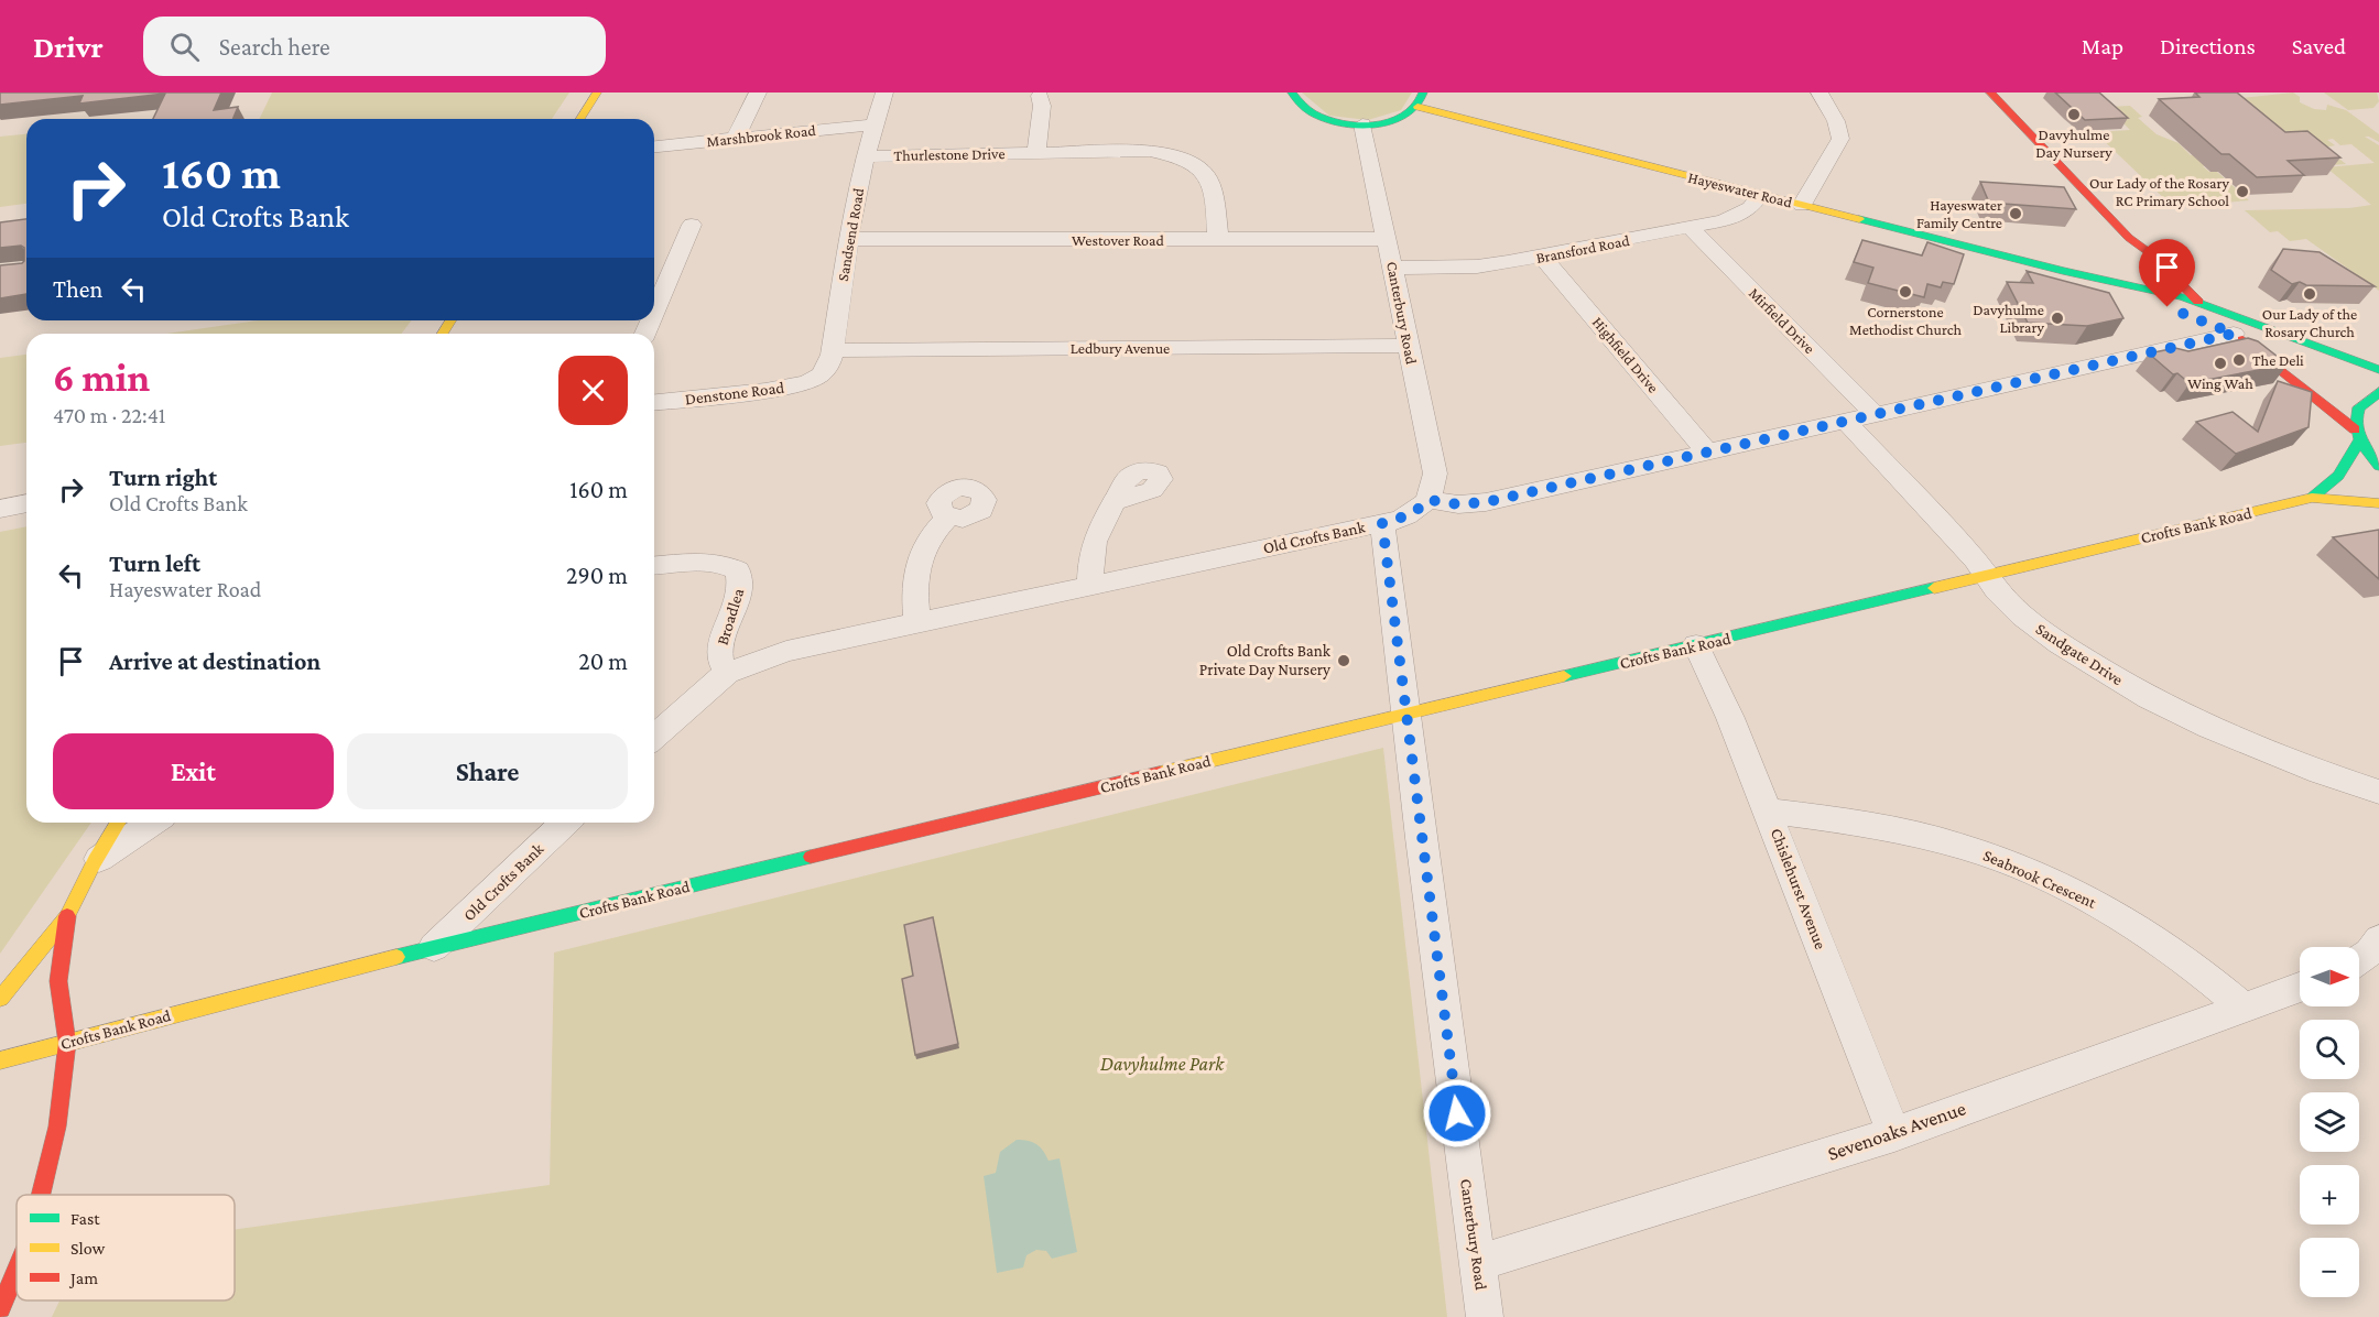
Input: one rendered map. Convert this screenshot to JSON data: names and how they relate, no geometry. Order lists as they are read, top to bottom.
{
  "streets": {
    "main road": ["Hayeswater Road", "Crofts Bank Road"],
    "street": [
      "Marshbrook Road",
      "Thurlestone Drive",
      "Sandsend Road",
      "Westover Road",
      "Bransford Road",
      "Canterbury Road",
      "Mirfield Drive",
      "Ledbury Avenue",
      "Highfield Drive",
      "Denstone Road",
      "Old Crofts Bank",
      "Broadlea",
      "Sandgate Drive",
      "Seabrook Crescent",
      "Chislehurst Avenue",
      "Sevenoaks Avenue"
    ]
  },
  "crossings": [
    ["Marshbrook Road", "Sandsend Road"],
    ["Thurlestone Drive", "Sandsend Road"],
    ["Thurlestone Drive", "Westover Road"],
    ["Hayeswater Road", "Bransford Road"],
    ["Hayeswater Road", "Crofts Bank Road"],
    ["Sandsend Road", "Westover Road"],
    ["Sandsend Road", "Ledbury Avenue"],
    ["Sandsend Road", "Denstone Road"],
    ["Westover Road", "Canterbury Road"],
    ["Bransford Road", "Canterbury Road"],
    ["Bransford Road", "Mirfield Drive"],
    ["Bransford Road", "Highfield Drive"],
    ["Canterbury Road", "Ledbury Avenue"],
    ["Canterbury Road", "Crofts Bank Road"],
    ["Canterbury Road", "Old Crofts Bank"],
    ["Canterbury Road", "Sevenoaks Avenue"],
    ["Crofts Bank Road", "Old Crofts Bank"],
    ["Crofts Bank Road", "Sandgate Drive"],
    ["Crofts Bank Road", "Chislehurst Avenue"],
    ["Old Crofts Bank", "Broadlea"],
    ["Seabrook Crescent", "Chislehurst Avenue"],
    ["Seabrook Crescent", "Sevenoaks Avenue"],
    ["Chislehurst Avenue", "Sevenoaks Avenue"]
  ],
  "parks": ["Davyhulme Park"],
  "places": [
    "Davyhulme Day Nursery",
    "Our Lady of the Rosary RC Primary School",
    "Hayeswater Family Centre",
    "Cornerstone Methodist Church",
    "Our Lady of the Rosary Church",
    "Davyhulme Library",
    "The Deli",
    "Wing Wah",
    "Old Crofts Bank Private Day Nursery"
  ],
  "legend": ["Fast", "Slow", "Jam"],
  "north": "right",
  "page": {
    "header": "Drivr",
    "search": "Search here",
    "nav": ["Map", "Directions", "Saved"],
    "turn": ["160 m", "Old Crofts Bank"],
    "then": "Then",
    "heading": ["6 min", "470 m · 22:41"],
    "list": [
      {
        "name": "Turn right",
        "note": "Old Crofts Bank",
        "value": "160 m"
      },
      {
        "name": "Turn left",
        "note": "Hayeswater Road",
        "value": "290 m"
      },
      {
        "name": "Arrive at destination",
        "value": "20 m"
      }
    ],
    "buttons": ["Exit", "Share"],
    "map_buttons": ["+", "−"]
  }
}
